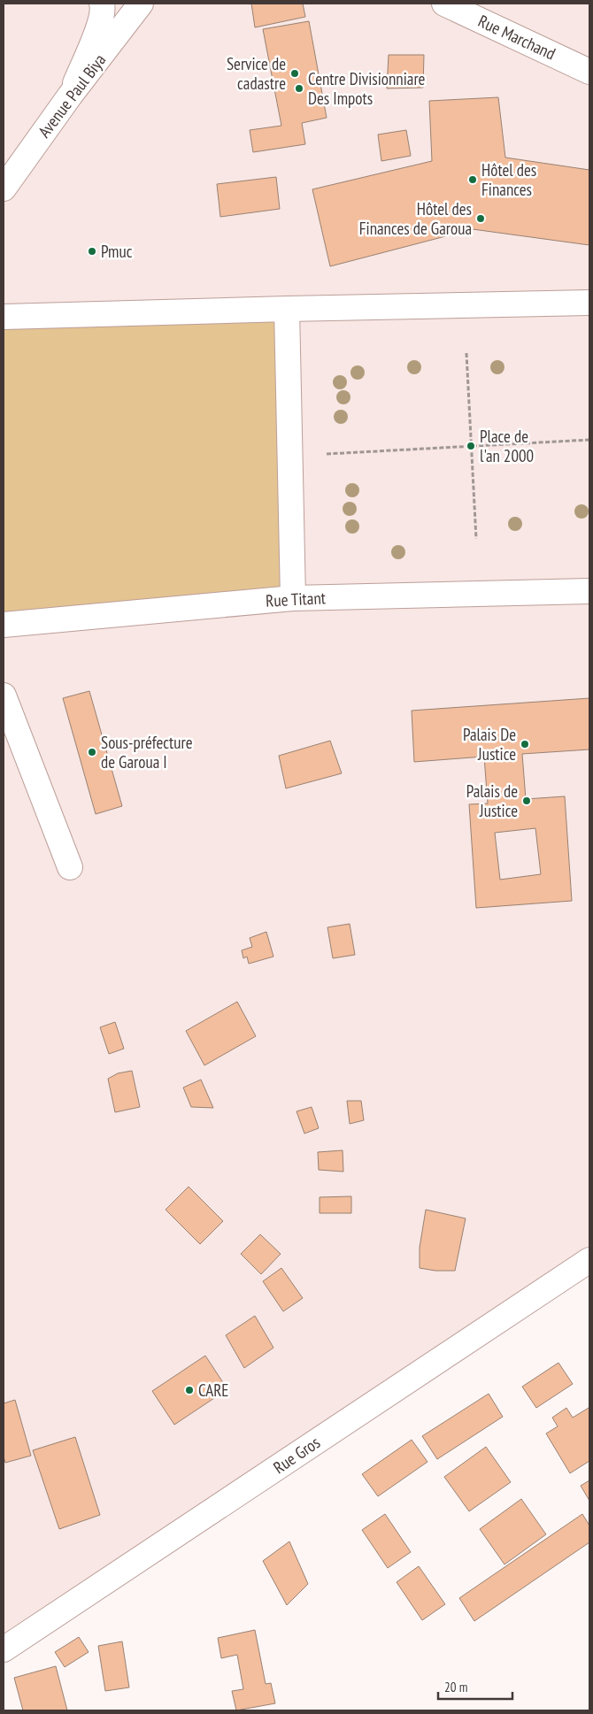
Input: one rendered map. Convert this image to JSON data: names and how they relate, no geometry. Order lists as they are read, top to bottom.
{
  "streets": {
    "street": [
      "Rue Marchand",
      "Avenue Paul Biya",
      "Rue Titant",
      "Rue Gros"
    ]
  },
  "places": [
    "Service de cadastre",
    "Centre Divisionniare Des Impots",
    "Hôtel des Finances",
    "Hôtel des Finances de Garoua",
    "Pmuc",
    "Place de l'an 2000",
    "Palais De Justice",
    "Sous-préfecture de Garoua I",
    "Palais de Justice",
    "CARE"
  ],
  "scale_bar": "20 m"
}
